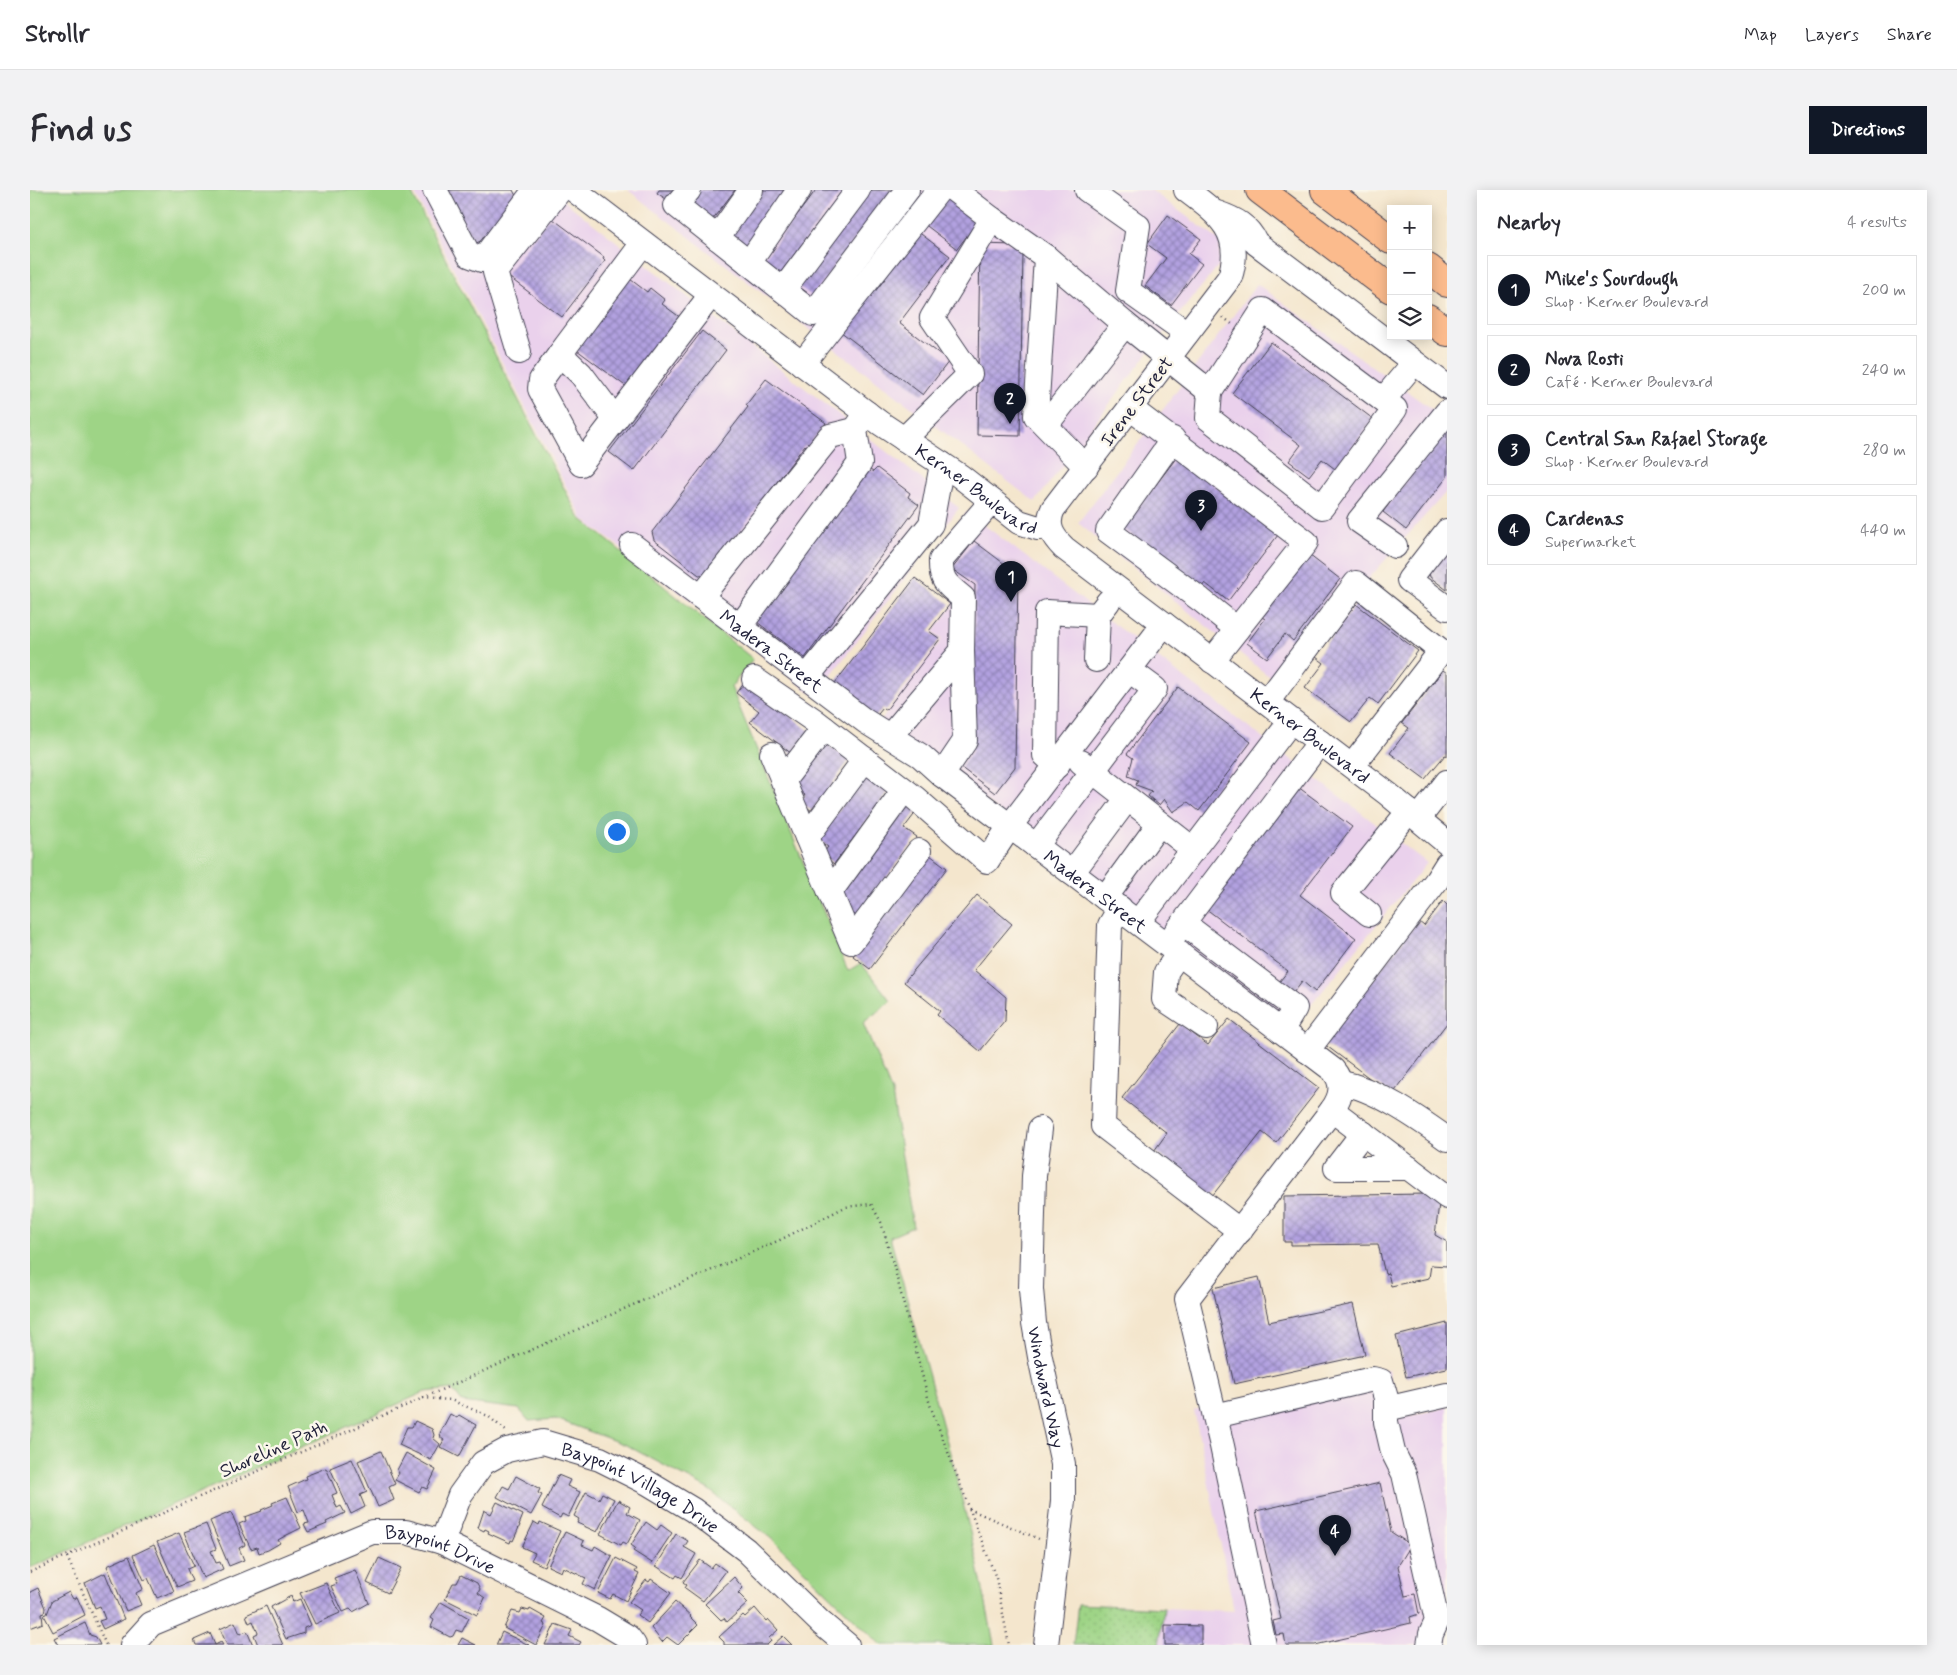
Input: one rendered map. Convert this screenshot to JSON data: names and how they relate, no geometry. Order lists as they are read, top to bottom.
{
  "streets": {
    "street": [
      "Irene Street",
      "Kerner Boulevard",
      "Madera Street",
      "Windward Way",
      "Baypoint Village Drive",
      "Baypoint Drive"
    ],
    "path": ["Shoreline Path"]
  },
  "crossings": [
    ["Irene Street", "Kerner Boulevard"],
    ["Shoreline Path", "Baypoint Village Drive"],
    ["Baypoint Village Drive", "Baypoint Drive"]
  ],
  "page": {
    "header": "Strollr",
    "nav": ["Map", "Layers", "Share"],
    "buttons": "Directions",
    "title": "Find us",
    "heading": ["Nearby", "4 results"],
    "map_buttons": ["+", "−"],
    "list": [
      {
        "mark": "1",
        "name": "Mike's Sourdough",
        "note": "Shop · Kerner Boulevard",
        "value": "200 m"
      },
      {
        "mark": "2",
        "name": "Nova Rosti",
        "note": "Café · Kerner Boulevard",
        "value": "240 m"
      },
      {
        "mark": "3",
        "name": "Central San Rafael Storage",
        "note": "Shop · Kerner Boulevard",
        "value": "280 m"
      },
      {
        "mark": "4",
        "name": "Cardenas",
        "note": "Supermarket",
        "value": "440 m"
      }
    ],
    "pins": [
      "2",
      "3",
      "1",
      "4"
    ]
  }
}
